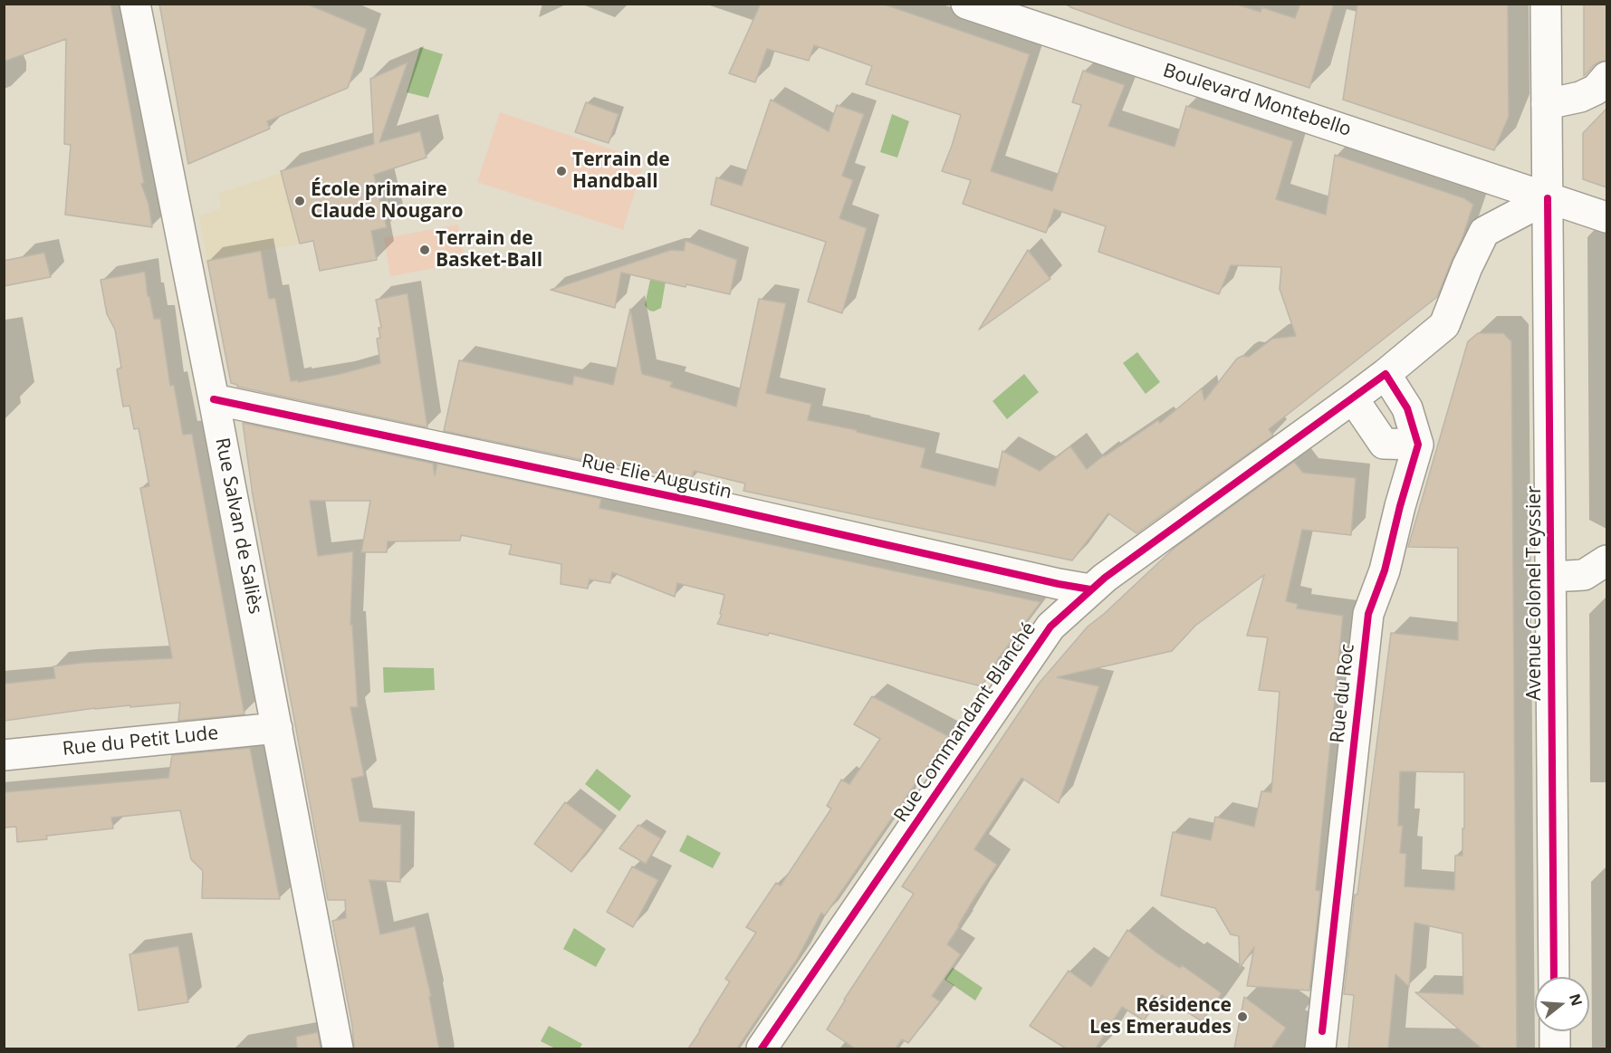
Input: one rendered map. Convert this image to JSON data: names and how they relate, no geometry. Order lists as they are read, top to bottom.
{
  "streets": {
    "street": [
      "Boulevard Montebello",
      "Rue Elie Augustin",
      "Rue Salvan de Saliès",
      "Avenue Colonel Teyssier",
      "Rue du Roc",
      "Rue Commandant Blanché",
      "Rue du Petit Lude"
    ]
  },
  "crossings": [
    ["Boulevard Montebello", "Avenue Colonel Teyssier"],
    ["Boulevard Montebello", "Rue Commandant Blanché"],
    ["Rue Elie Augustin", "Rue Salvan de Saliès"],
    ["Rue Elie Augustin", "Rue Commandant Blanché"],
    ["Rue Salvan de Saliès", "Rue du Petit Lude"],
    ["Avenue Colonel Teyssier", "Rue Commandant Blanché"]
  ],
  "places": [
    "Terrain de Handball",
    "École primaire Claude Nougaro",
    "Terrain de Basket-Ball",
    "Résidence Les Emeraudes"
  ],
  "north": "right"
}
